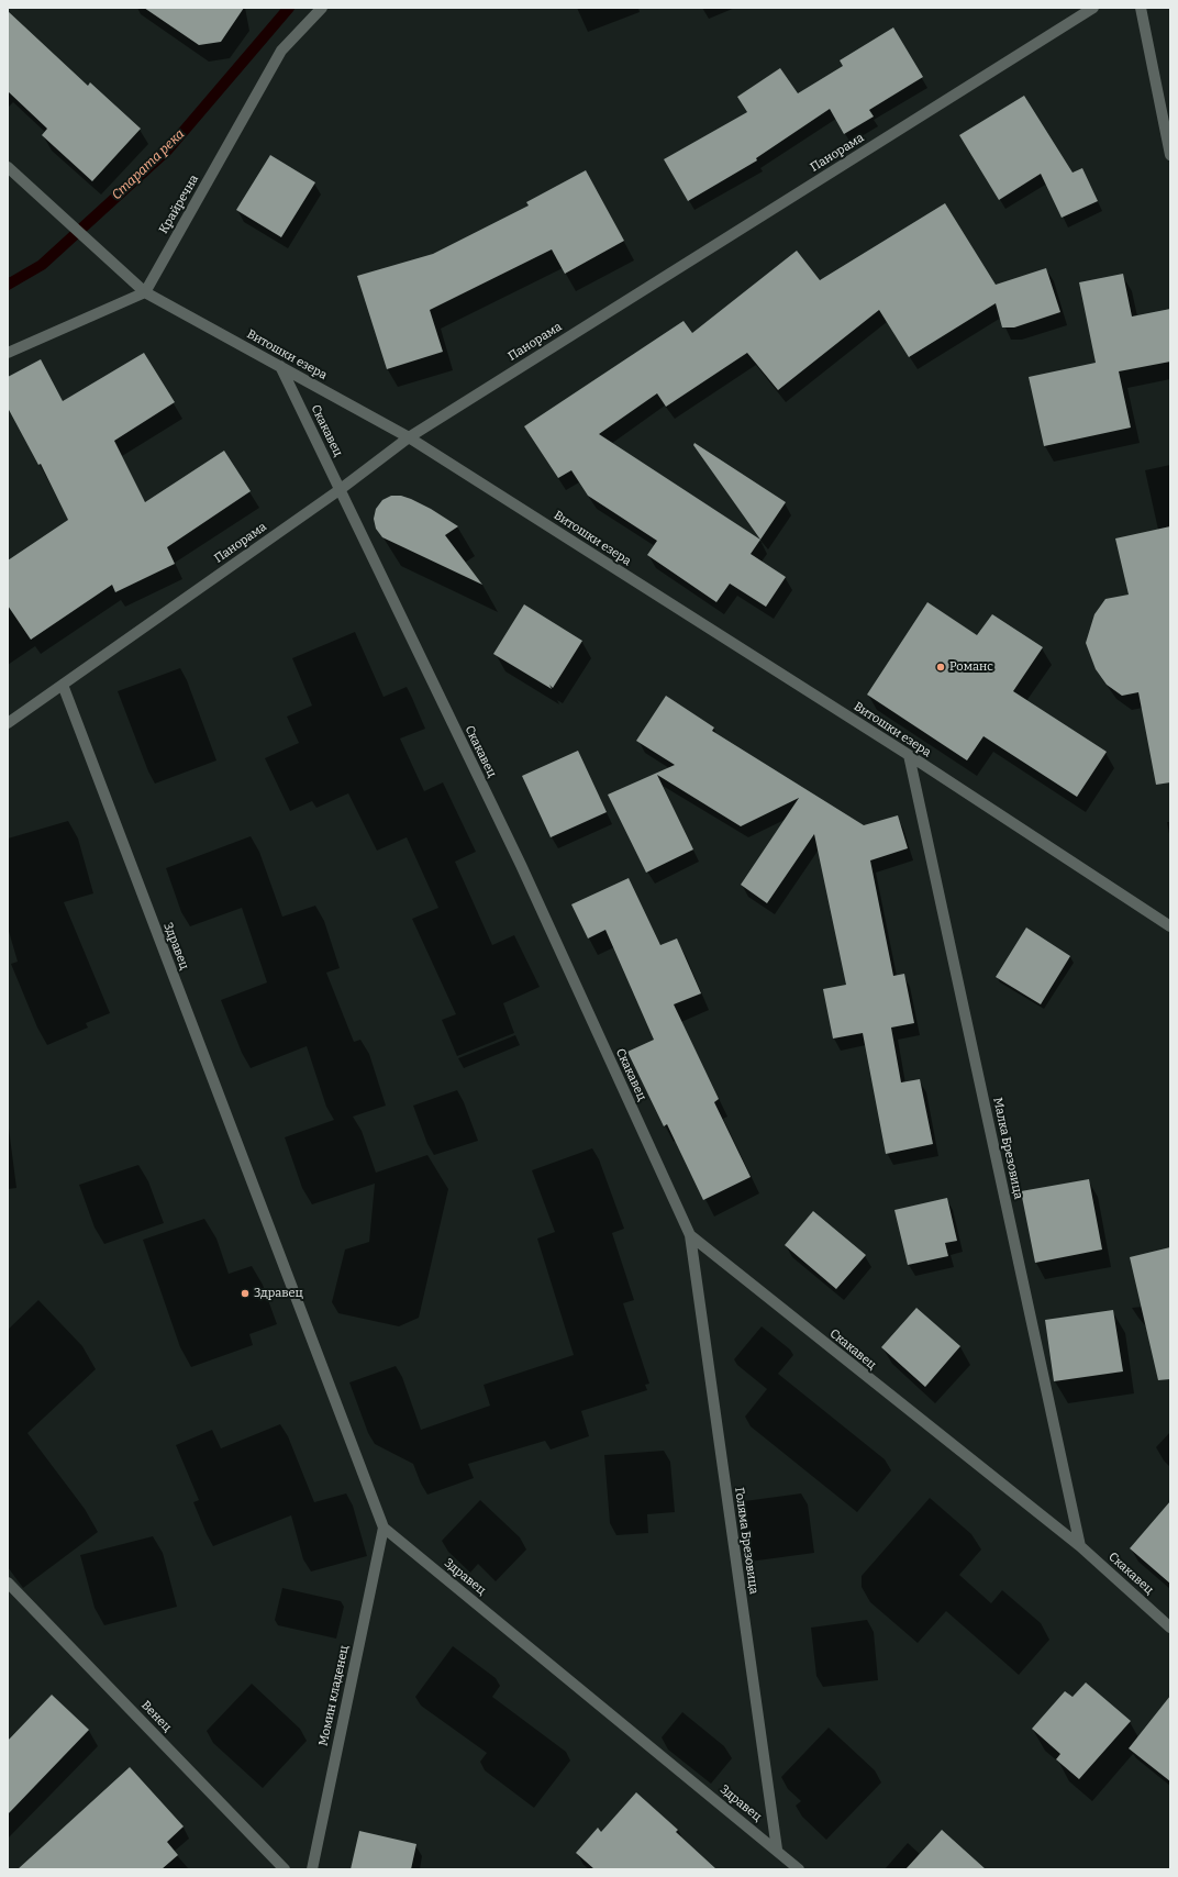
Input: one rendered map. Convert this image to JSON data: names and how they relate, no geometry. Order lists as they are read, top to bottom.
{
  "streets": {
    "street": [
      "Панорама",
      "Крайречна",
      "Витошки езера",
      "Скакавец",
      "Здравец",
      "Малка Брезовица",
      "Голяма Брезовица",
      "Момин кладенец",
      "Венец"
    ]
  },
  "crossings": [
    ["Панорама", "Витошки езера"],
    ["Панорама", "Скакавец"],
    ["Панорама", "Здравец"],
    ["Крайречна", "Витошки езера"],
    ["Витошки езера", "Скакавец"],
    ["Витошки езера", "Малка Брезовица"],
    ["Скакавец", "Малка Брезовица"],
    ["Скакавец", "Голяма Брезовица"],
    ["Здравец", "Голяма Брезовица"],
    ["Здравец", "Момин кладенец"]
  ],
  "water": ["Старата река"],
  "places": ["Романс", "Здравец"]
}
